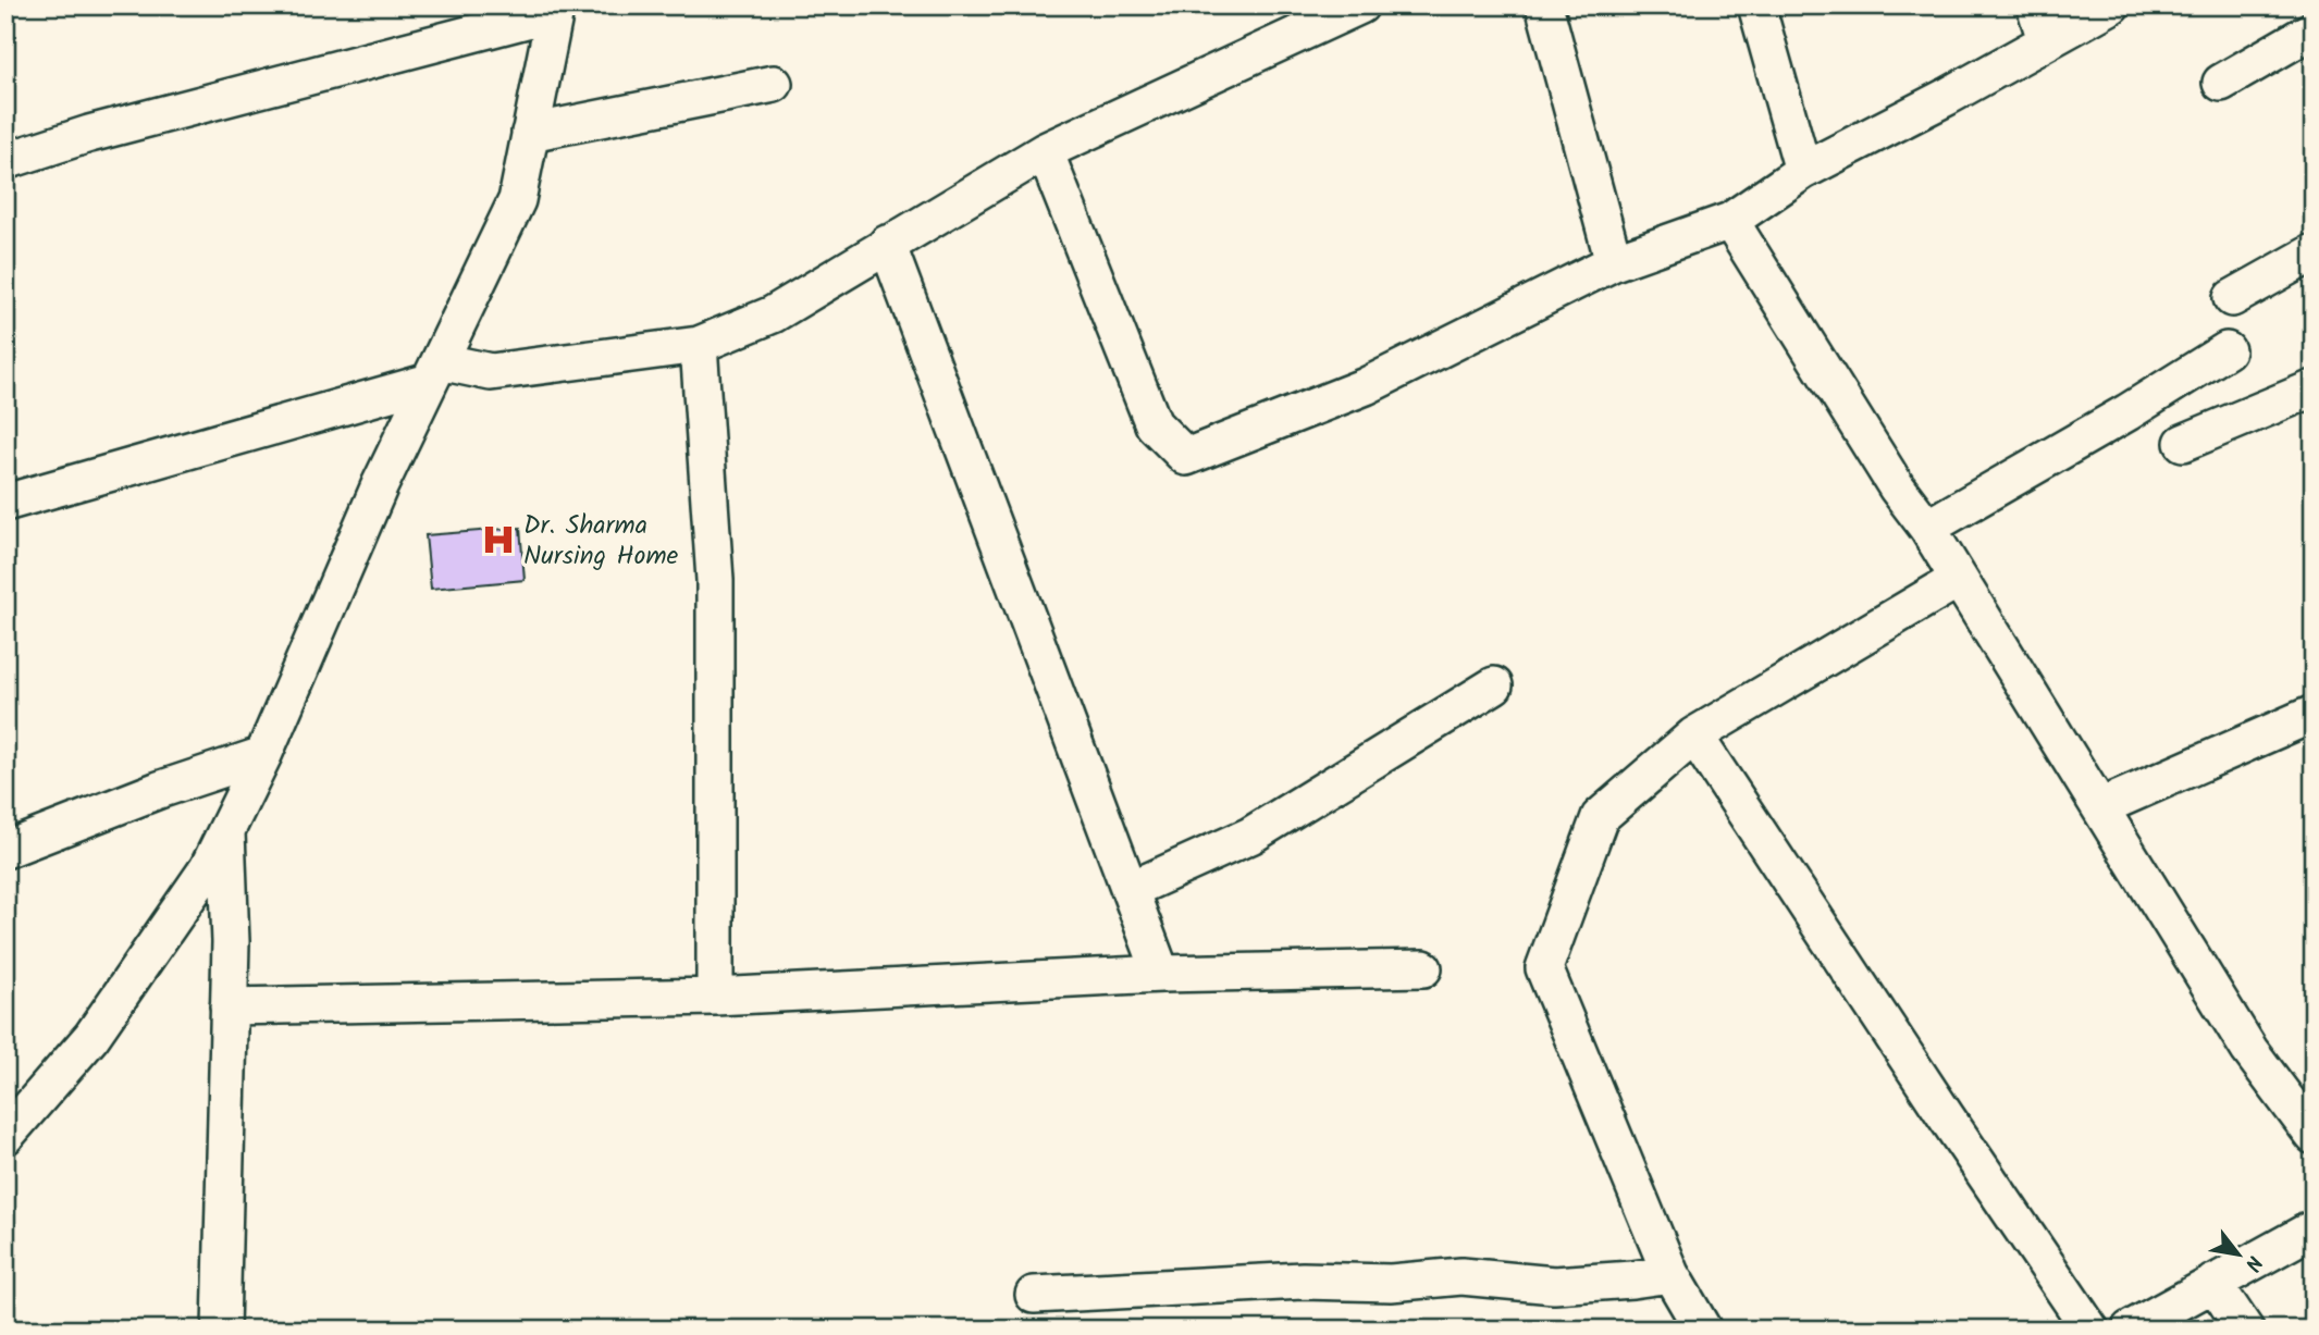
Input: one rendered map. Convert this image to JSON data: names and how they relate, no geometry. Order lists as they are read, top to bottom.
{
  "places": {
    "hospital": ["Dr. Sharma Nursing Home"]
  },
  "north": "bottom right"
}
